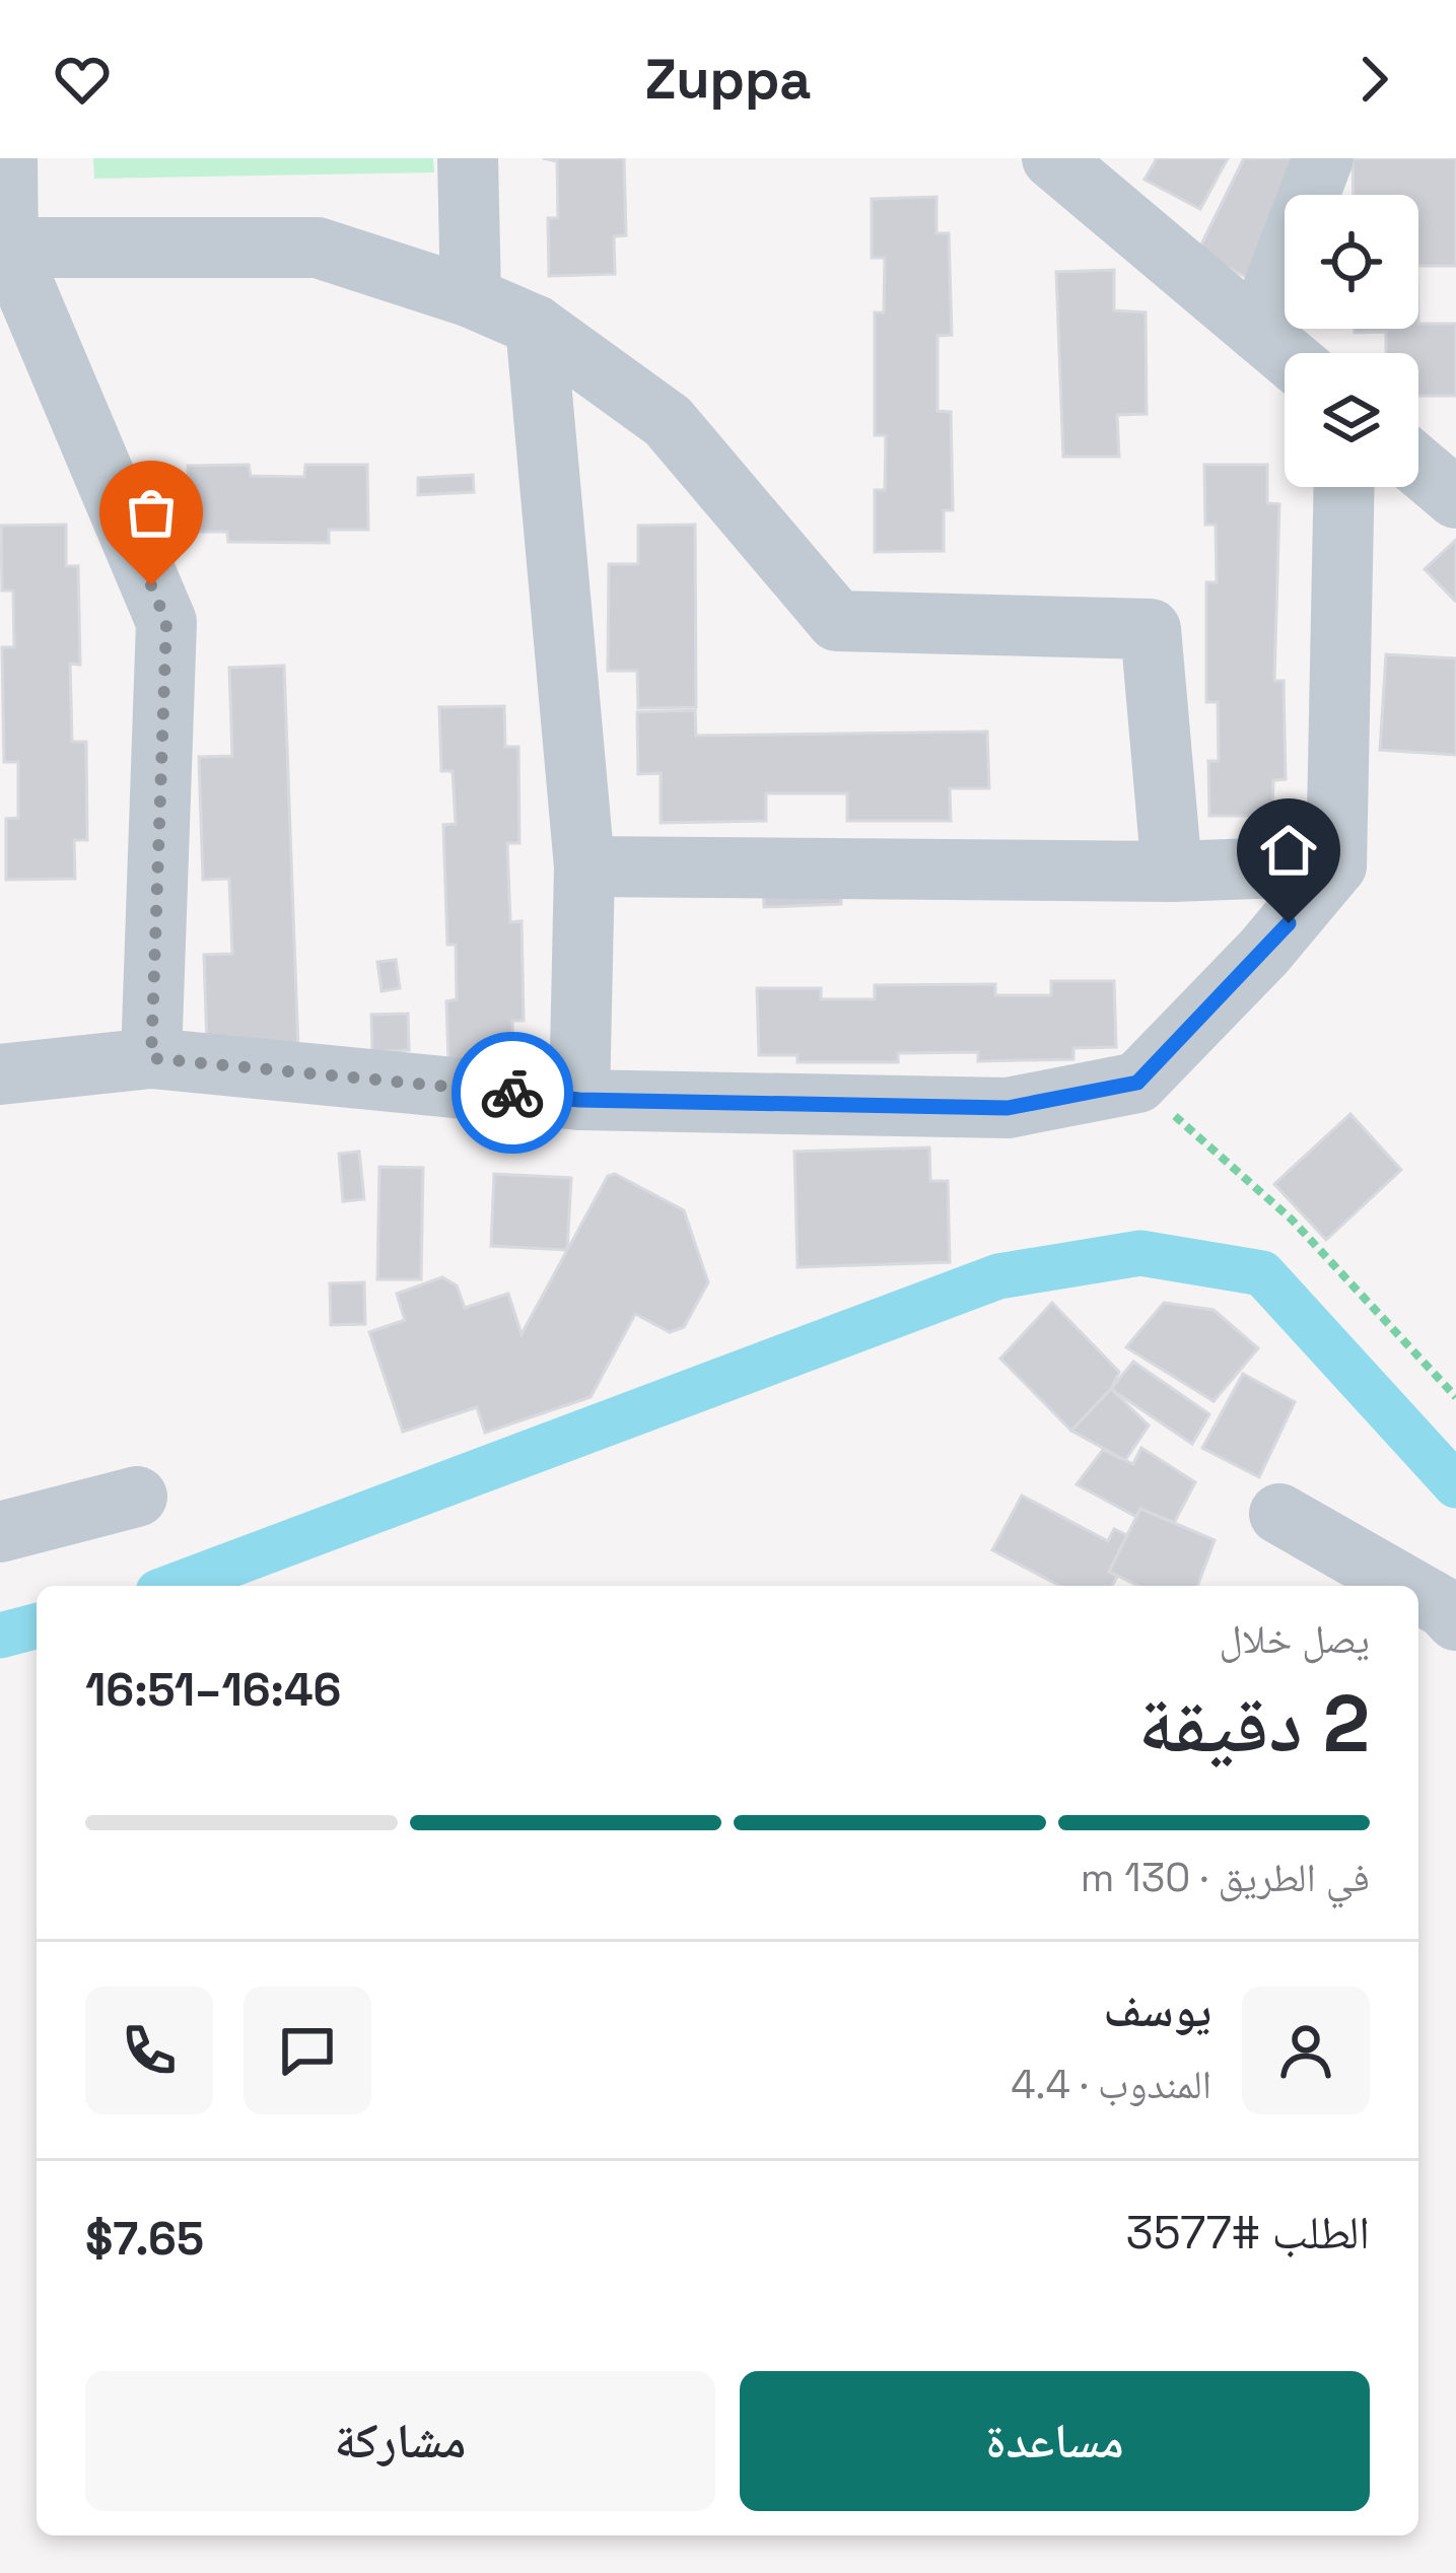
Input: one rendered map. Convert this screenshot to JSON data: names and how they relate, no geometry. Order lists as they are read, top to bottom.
{
  "page": {
    "header": "Zuppa",
    "heading": ["2 دقيقة", "يصل خلال", "16:46–16:51"],
    "panel": [
      "يوسف",
      "المندوب · 4.4",
      "الطلب #3577",
      "$7.65"
    ],
    "bar": "في الطريق · 130 m",
    "buttons": ["مساعدة", "مشاركة"]
  }
}
